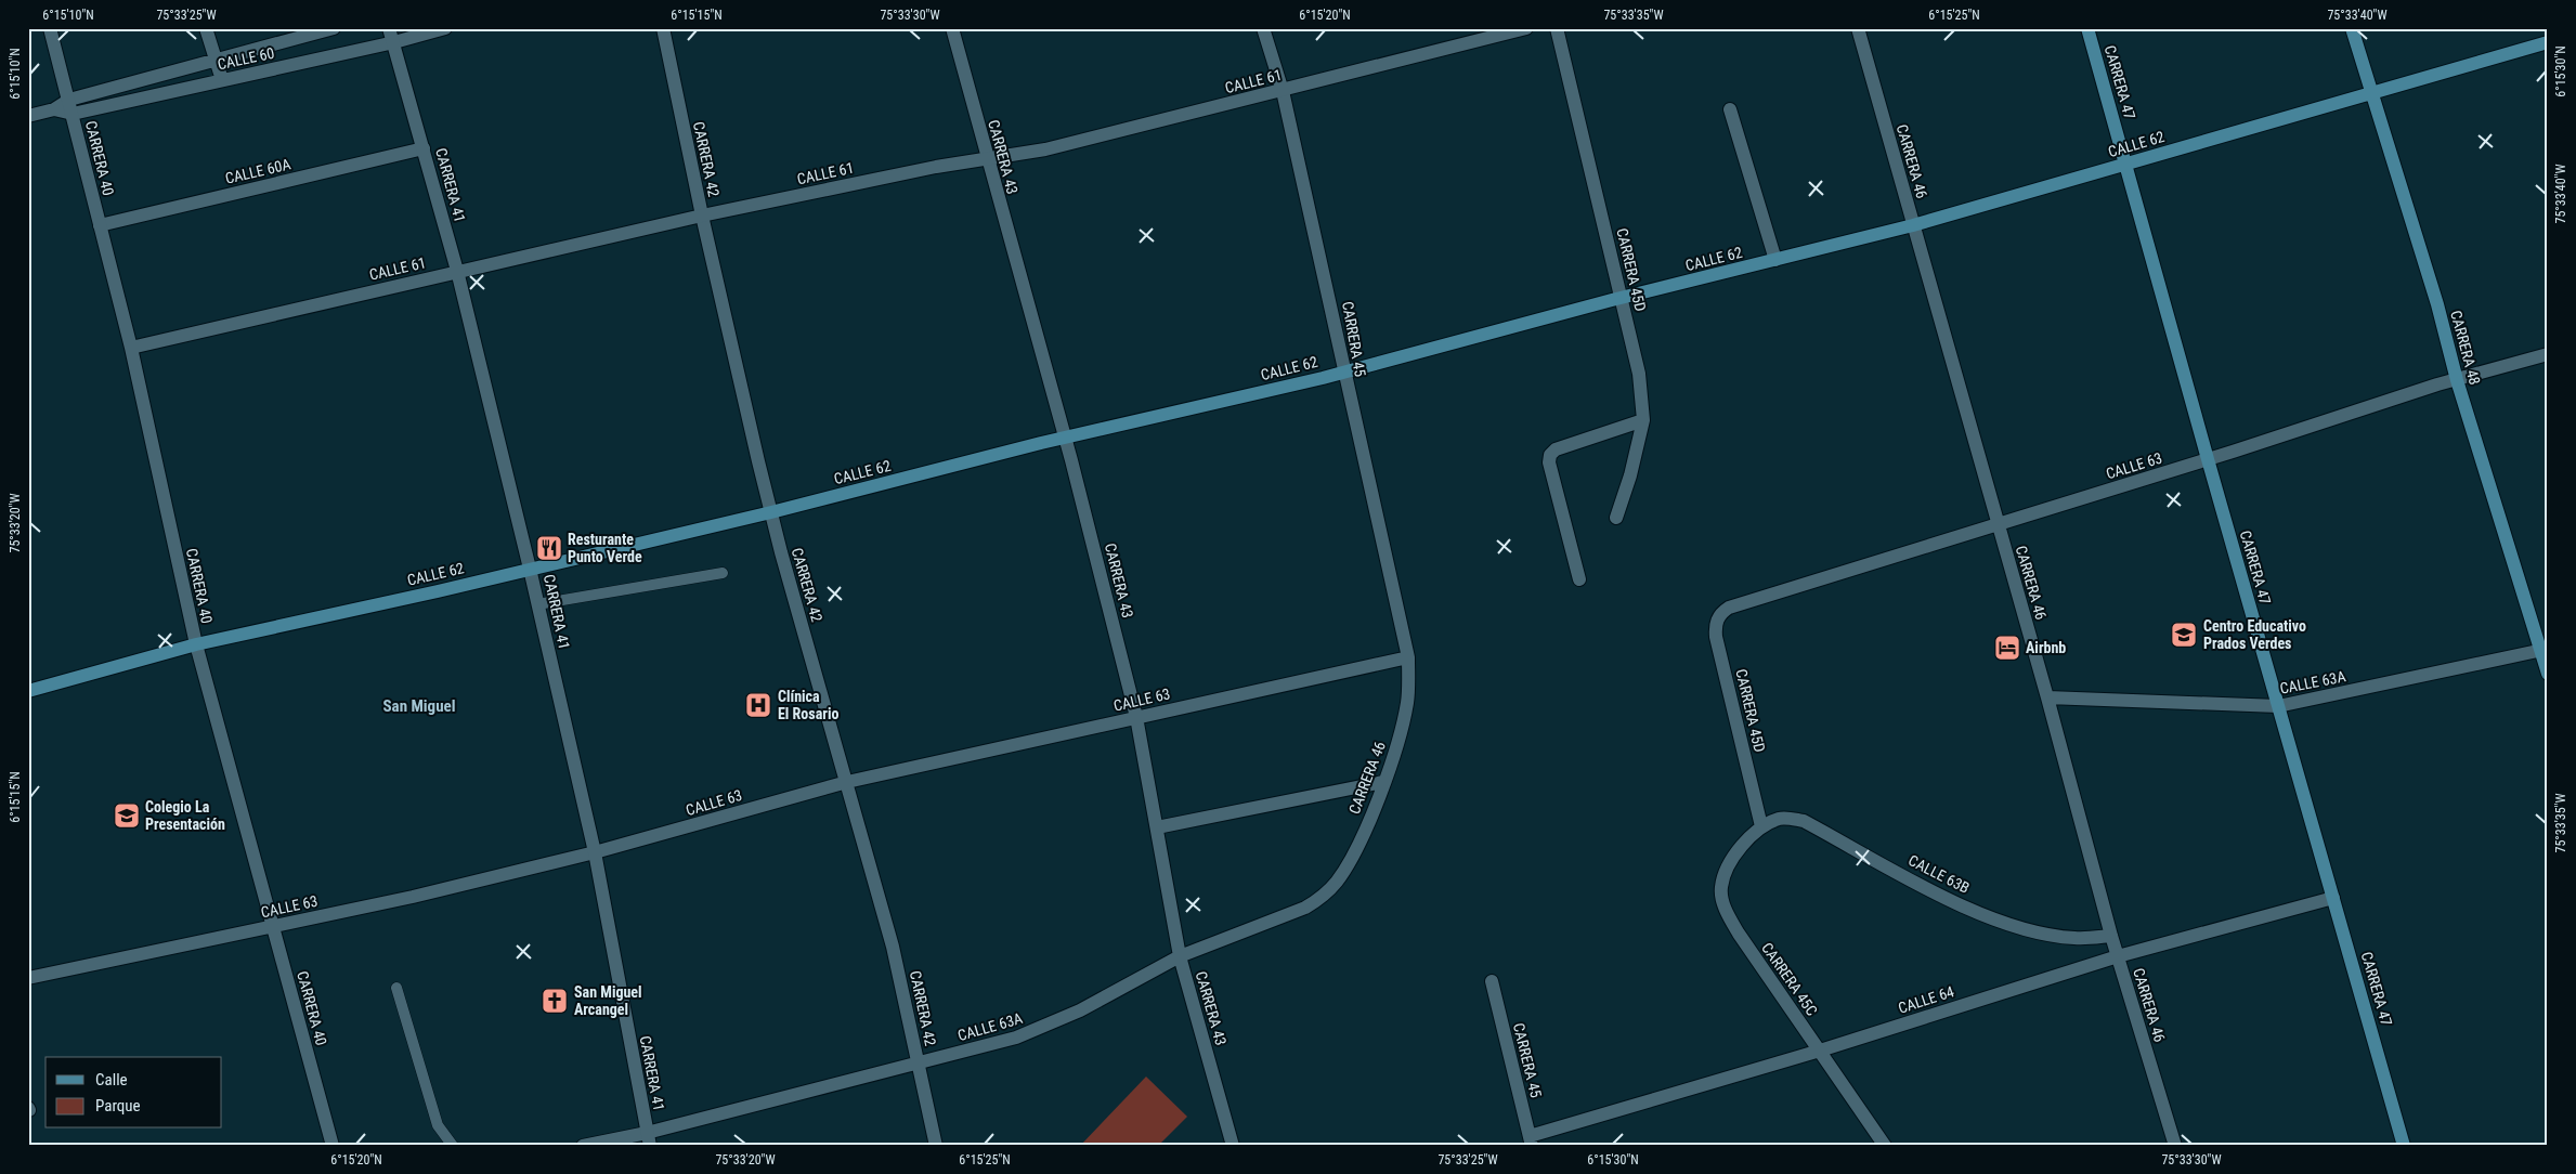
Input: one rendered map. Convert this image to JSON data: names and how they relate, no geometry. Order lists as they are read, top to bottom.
{
  "streets": {
    "main road": ["CARRERA 47", "CALLE 62", "CARRERA 48"],
    "street": [
      "CALLE 60",
      "CALLE 61",
      "CARRERA 43",
      "CARRERA 40",
      "CARRERA 42",
      "CARRERA 46",
      "CALLE 60A",
      "CARRERA 41",
      "CARRERA 45D",
      "CARRERA 45",
      "CALLE 63",
      "CALLE 63A",
      "CALLE 63B",
      "CARRERA 45C",
      "CALLE 64"
    ]
  },
  "crossings": [
    ["CALLE 60", "CARRERA 40"],
    ["CALLE 60", "CARRERA 41"],
    ["CALLE 61", "CARRERA 43"],
    ["CALLE 61", "CARRERA 40"],
    ["CALLE 61", "CARRERA 42"],
    ["CALLE 61", "CARRERA 41"],
    ["CALLE 61", "CARRERA 45"],
    ["CARRERA 47", "CALLE 62"],
    ["CARRERA 47", "CALLE 63"],
    ["CARRERA 47", "CALLE 63A"],
    ["CARRERA 47", "CALLE 64"],
    ["CALLE 62", "CARRERA 43"],
    ["CALLE 62", "CARRERA 40"],
    ["CALLE 62", "CARRERA 42"],
    ["CALLE 62", "CARRERA 46"],
    ["CALLE 62", "CARRERA 41"],
    ["CALLE 62", "CARRERA 45D"],
    ["CALLE 62", "CARRERA 45"],
    ["CALLE 62", "CARRERA 48"],
    ["CARRERA 43", "CALLE 63"],
    ["CARRERA 43", "CALLE 63A"],
    ["CARRERA 40", "CALLE 60A"],
    ["CARRERA 40", "CALLE 63"],
    ["CARRERA 42", "CALLE 63"],
    ["CARRERA 42", "CALLE 63A"],
    ["CARRERA 46", "CARRERA 45"],
    ["CARRERA 46", "CALLE 63"],
    ["CARRERA 46", "CALLE 63A"],
    ["CARRERA 46", "CALLE 63B"],
    ["CARRERA 46", "CALLE 64"],
    ["CALLE 60A", "CARRERA 41"],
    ["CARRERA 41", "CALLE 63"],
    ["CARRERA 41", "CALLE 63A"],
    ["CARRERA 45D", "CALLE 63"],
    ["CARRERA 45D", "CALLE 63B"],
    ["CARRERA 45D", "CARRERA 45C"],
    ["CARRERA 45", "CALLE 63"],
    ["CARRERA 45", "CALLE 64"],
    ["CARRERA 48", "CALLE 63"],
    ["CARRERA 48", "CALLE 63A"],
    ["CALLE 63B", "CARRERA 45C"],
    ["CARRERA 45C", "CALLE 64"]
  ],
  "districts": ["San Miguel"],
  "places": {
    "restaurant": ["Resturante Punto Verde"],
    "school or university": ["Centro Educativo Prados Verdes", "Colegio La Presentación"],
    "hotel": ["Airbnb"],
    "hospital": ["Clínica El Rosario"],
    "church": ["San Miguel Arcangel"]
  },
  "legend": ["Calle", "Parque"],
  "coordinates": [
    "6°15'10\"N",
    "75°33'25\"W",
    "6°15'15\"N",
    "75°33'30\"W",
    "6°15'20\"N",
    "75°33'35\"W",
    "6°15'25\"N",
    "75°33'40\"W",
    "6°15'30\"N",
    "75°33'20\"W"
  ]
}
